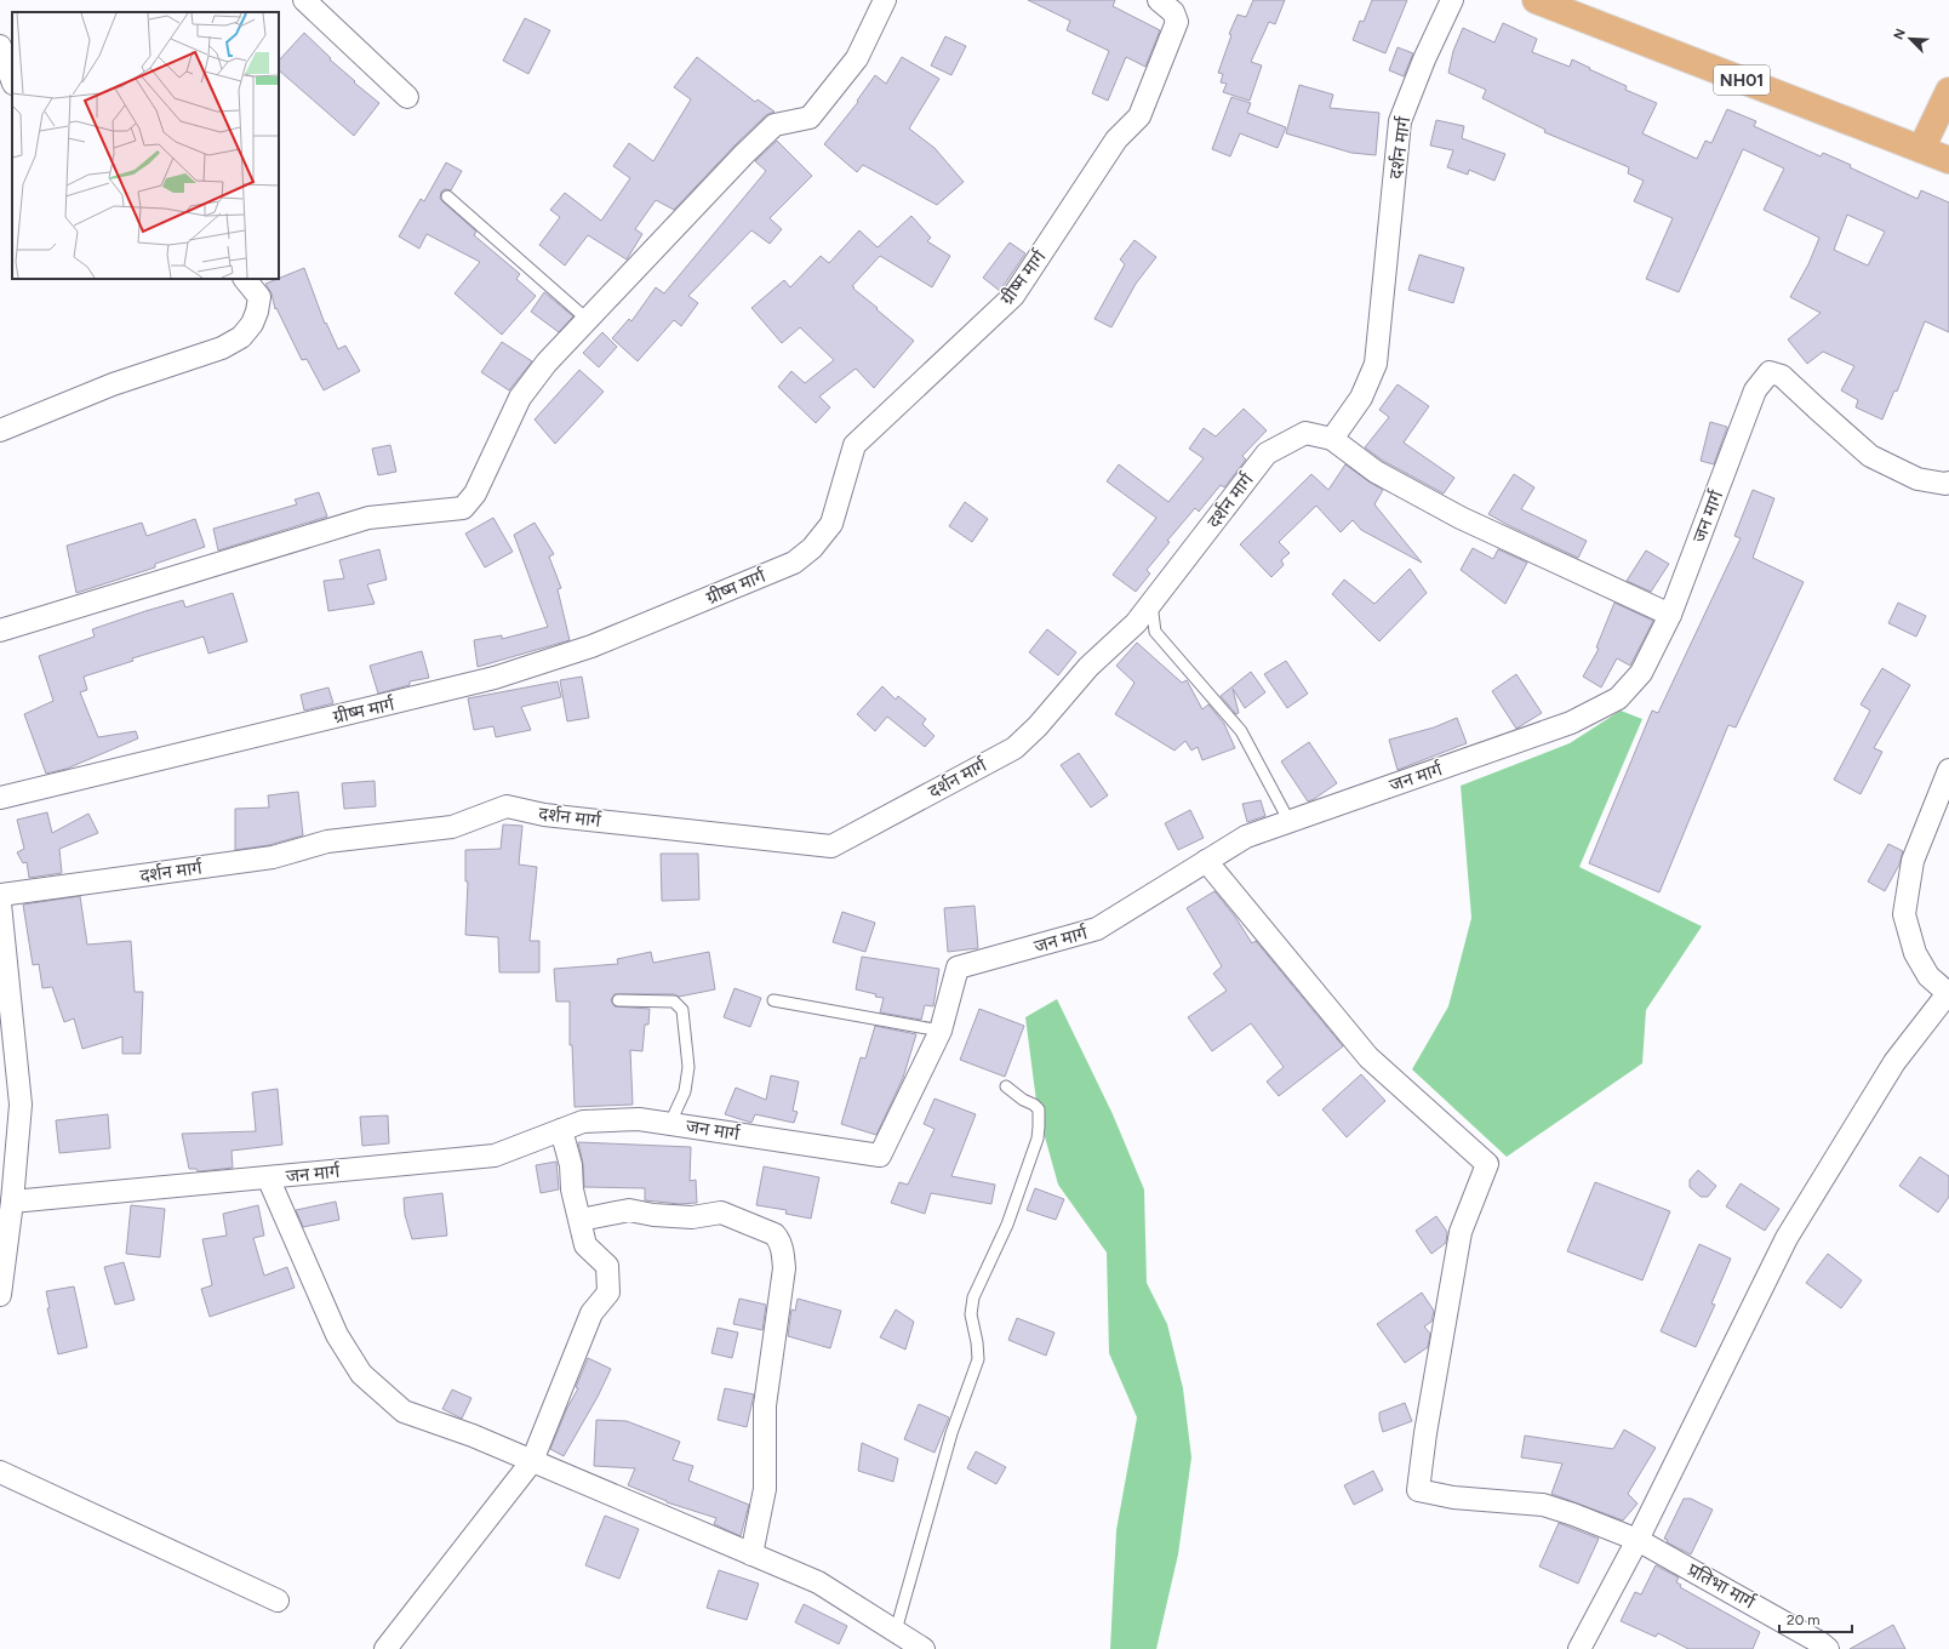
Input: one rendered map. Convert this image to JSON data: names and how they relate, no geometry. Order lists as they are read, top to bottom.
{
  "streets": {
    "highway": ["NH01"],
    "street": [
      "दर्शन मार्ग",
      "ग्रीष्म मार्ग",
      "जन मार्ग",
      "प्रतिभा मार्ग"
    ]
  },
  "crossings": [
    ["जन मार्ग", "प्रतिभा मार्ग"]
  ],
  "scale_bar": "20 m",
  "north": "top left"
}
